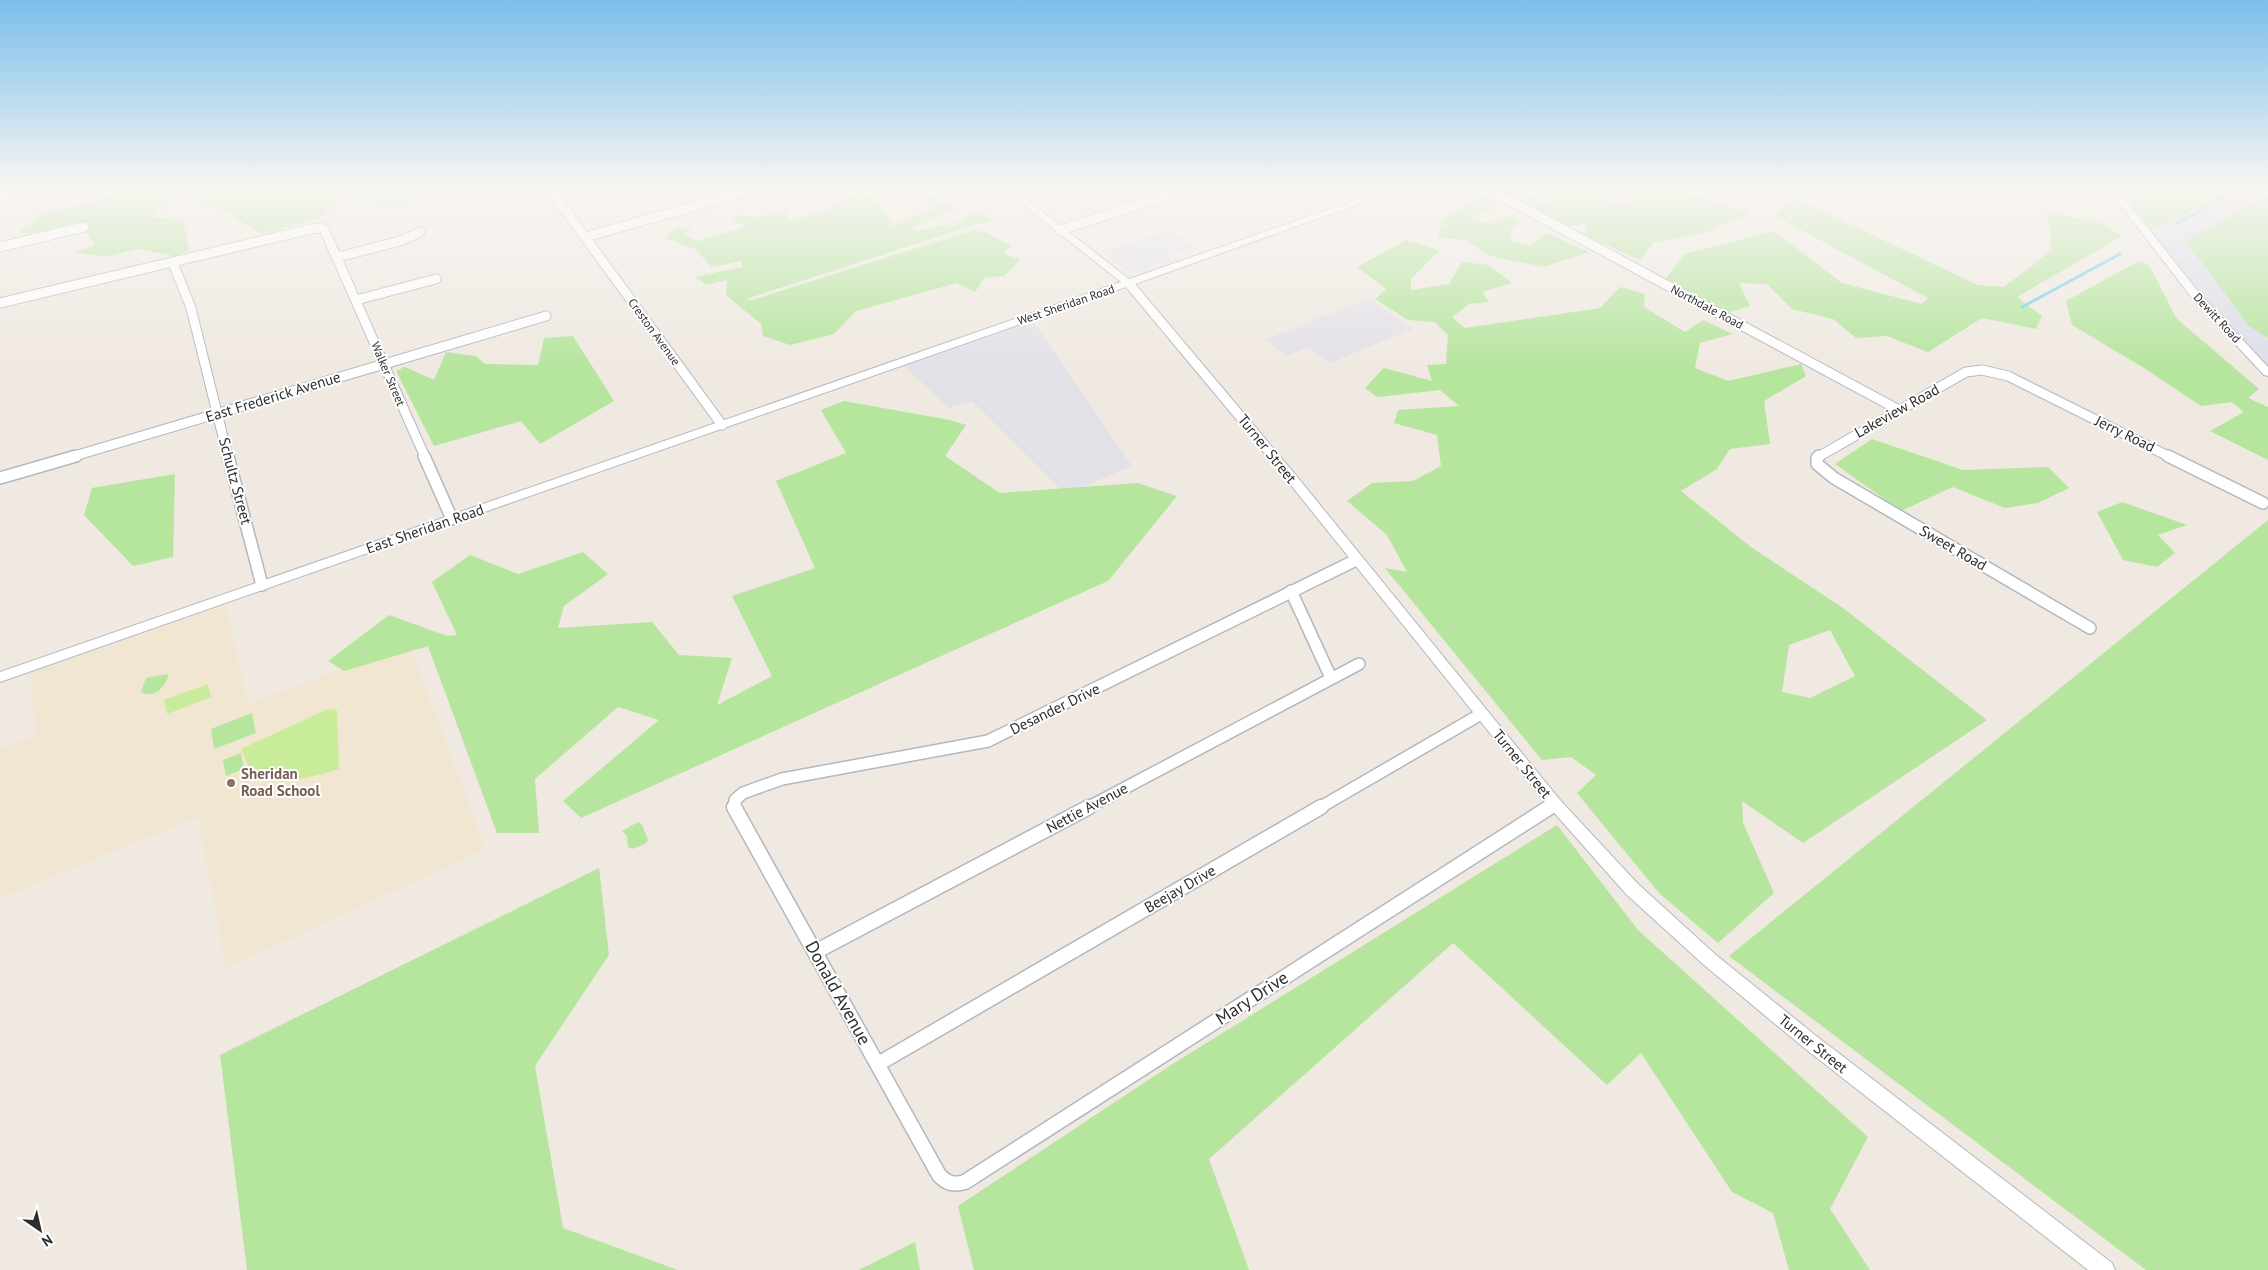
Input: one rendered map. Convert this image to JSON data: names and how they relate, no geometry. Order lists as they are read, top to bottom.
{
  "streets": {
    "street": [
      "West Sheridan Road",
      "Northdale Road",
      "Dewitt Road",
      "Creston Avenue",
      "Walker Street",
      "East Frederick Avenue",
      "Lakeview Road",
      "Jerry Road",
      "Turner Street",
      "Schultz Street",
      "East Sheridan Road",
      "Sweet Road",
      "Desander Drive",
      "Nettie Avenue",
      "Beejay Drive",
      "Donald Avenue",
      "Mary Drive"
    ]
  },
  "crossings": [
    ["West Sheridan Road", "Turner Street"],
    ["West Sheridan Road", "East Sheridan Road"],
    ["Northdale Road", "Lakeview Road"],
    ["Creston Avenue", "East Sheridan Road"],
    ["Walker Street", "East Frederick Avenue"],
    ["Walker Street", "Schultz Street"],
    ["Walker Street", "East Sheridan Road"],
    ["East Frederick Avenue", "Schultz Street"],
    ["Lakeview Road", "Jerry Road"],
    ["Lakeview Road", "Sweet Road"],
    ["Turner Street", "Desander Drive"],
    ["Turner Street", "Beejay Drive"],
    ["Turner Street", "Mary Drive"],
    ["Schultz Street", "East Sheridan Road"],
    ["Desander Drive", "Donald Avenue"],
    ["Nettie Avenue", "Donald Avenue"],
    ["Beejay Drive", "Donald Avenue"],
    ["Donald Avenue", "Mary Drive"]
  ],
  "places": ["Sheridan Road School"],
  "north": "bottom right"
}
